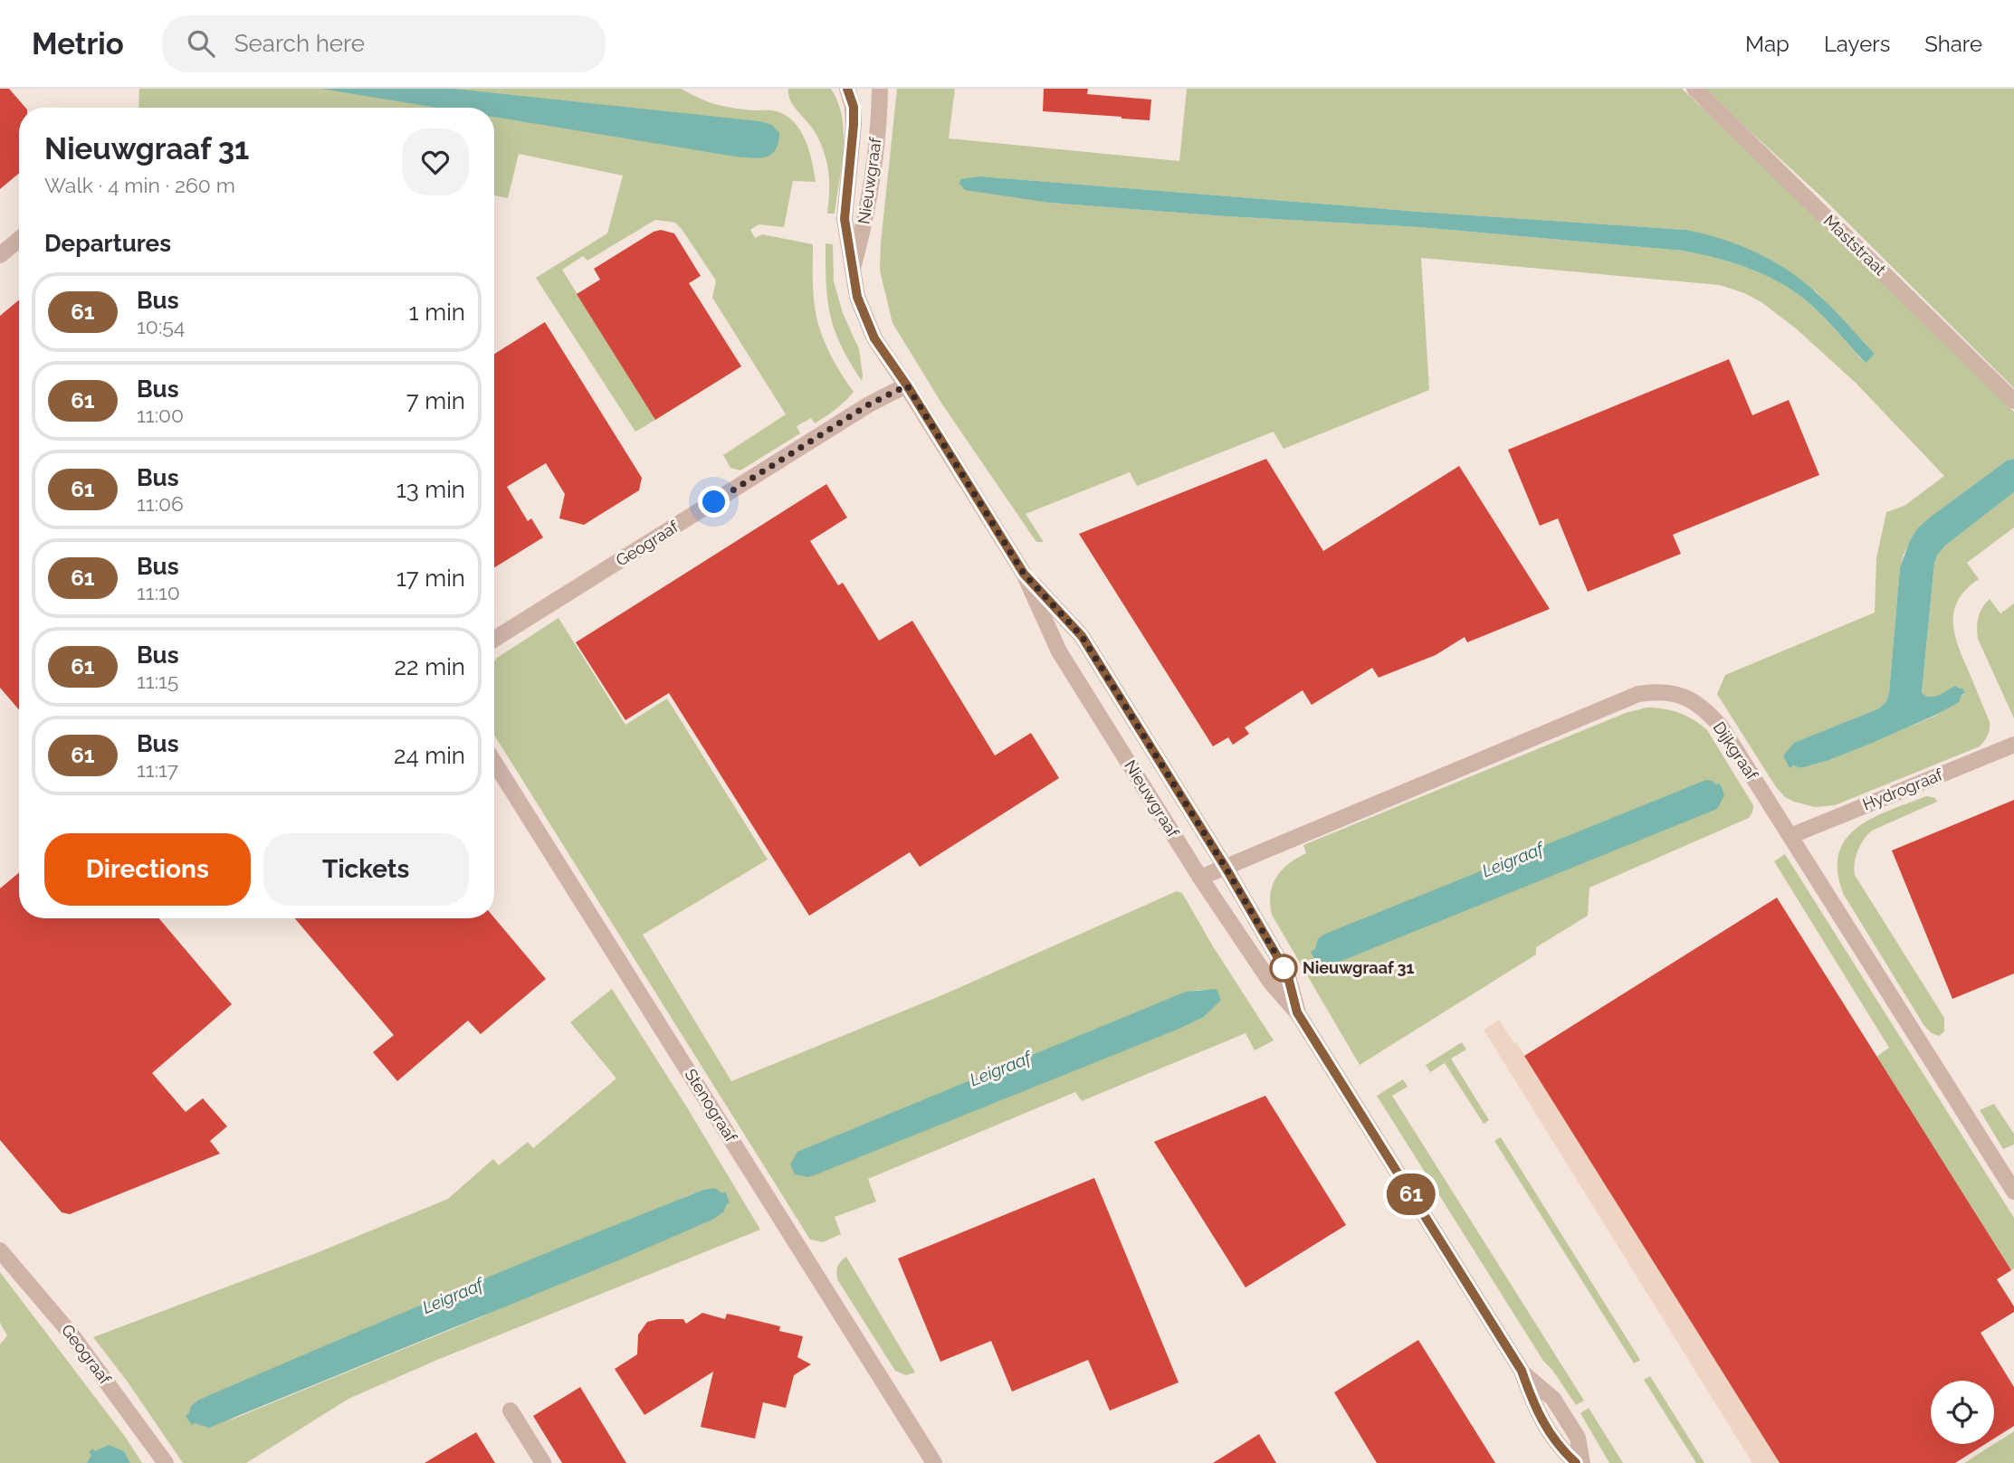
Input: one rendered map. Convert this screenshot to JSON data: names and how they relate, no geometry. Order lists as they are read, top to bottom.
{
  "streets": {
    "street": [
      "Nieuwgraaf",
      "Maststraat",
      "Geograaf",
      "Dijkgraaf",
      "Hydrograaf",
      "Stenograaf"
    ]
  },
  "crossings": [
    ["Nieuwgraaf", "Geograaf"],
    ["Nieuwgraaf", "Dijkgraaf"],
    ["Dijkgraaf", "Hydrograaf"]
  ],
  "water": ["Leigraaf"],
  "places": ["Nieuwgraaf 31"],
  "lines": ["bus line 61"],
  "page": {
    "header": "Metrio",
    "search": "Search here",
    "nav": ["Map", "Layers", "Share"],
    "on_map": "61",
    "heading": [
      ["Nieuwgraaf 31", "Walk · 4 min · 260 m"],
      "Departures"
    ],
    "list": [
      {
        "mark": "61",
        "name": "Bus",
        "note": "10:54",
        "value": "1 min"
      },
      {
        "mark": "61",
        "name": "Bus",
        "note": "11:00",
        "value": "7 min"
      },
      {
        "mark": "61",
        "name": "Bus",
        "note": "11:06",
        "value": "13 min"
      },
      {
        "mark": "61",
        "name": "Bus",
        "note": "11:10",
        "value": "17 min"
      },
      {
        "mark": "61",
        "name": "Bus",
        "note": "11:15",
        "value": "22 min"
      },
      {
        "mark": "61",
        "name": "Bus",
        "note": "11:17",
        "value": "24 min"
      }
    ],
    "buttons": ["Directions", "Tickets"]
  }
}
